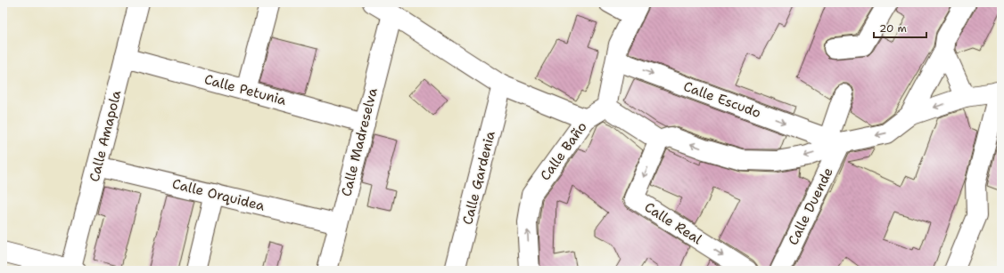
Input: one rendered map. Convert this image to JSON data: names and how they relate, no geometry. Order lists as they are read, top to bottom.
{
  "streets": {
    "street": [
      "Calle Petunia",
      "Calle Escudo",
      "Calle Amapola",
      "Calle Madreselva",
      "Calle Baño",
      "Calle Gardenia",
      "Calle Orquidea",
      "Calle Duende",
      "Calle Real"
    ]
  },
  "crossings": [
    ["Calle Petunia", "Calle Amapola"],
    ["Calle Petunia", "Calle Madreselva"],
    ["Calle Escudo", "Calle Duende"],
    ["Calle Amapola", "Calle Orquidea"],
    ["Calle Madreselva", "Calle Orquidea"]
  ],
  "one_way": ["Calle Escudo", "Calle Baño"],
  "scale_bar": "20 m"
}
